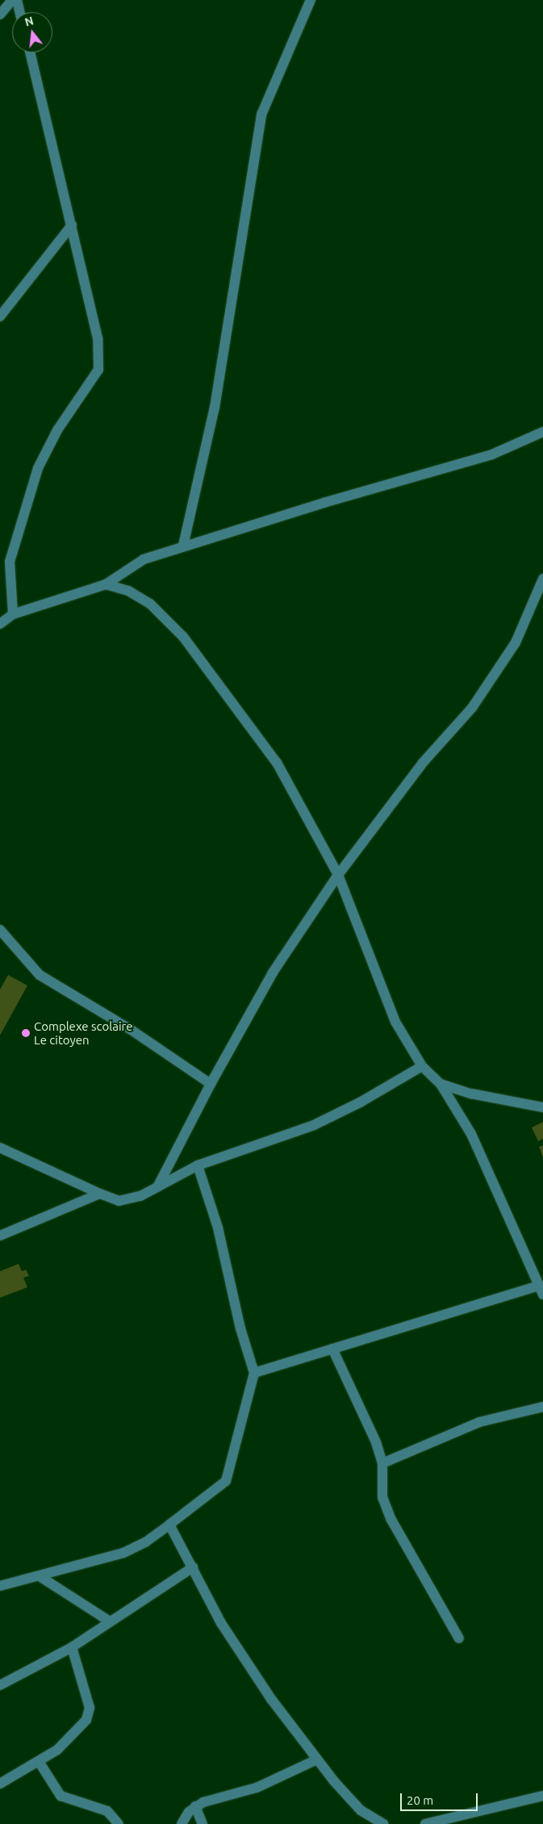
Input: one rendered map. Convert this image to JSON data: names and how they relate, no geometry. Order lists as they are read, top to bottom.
{
  "places": ["Complexe scolaire Le citoyen"],
  "scale_bar": "20 m",
  "north": "top"
}
